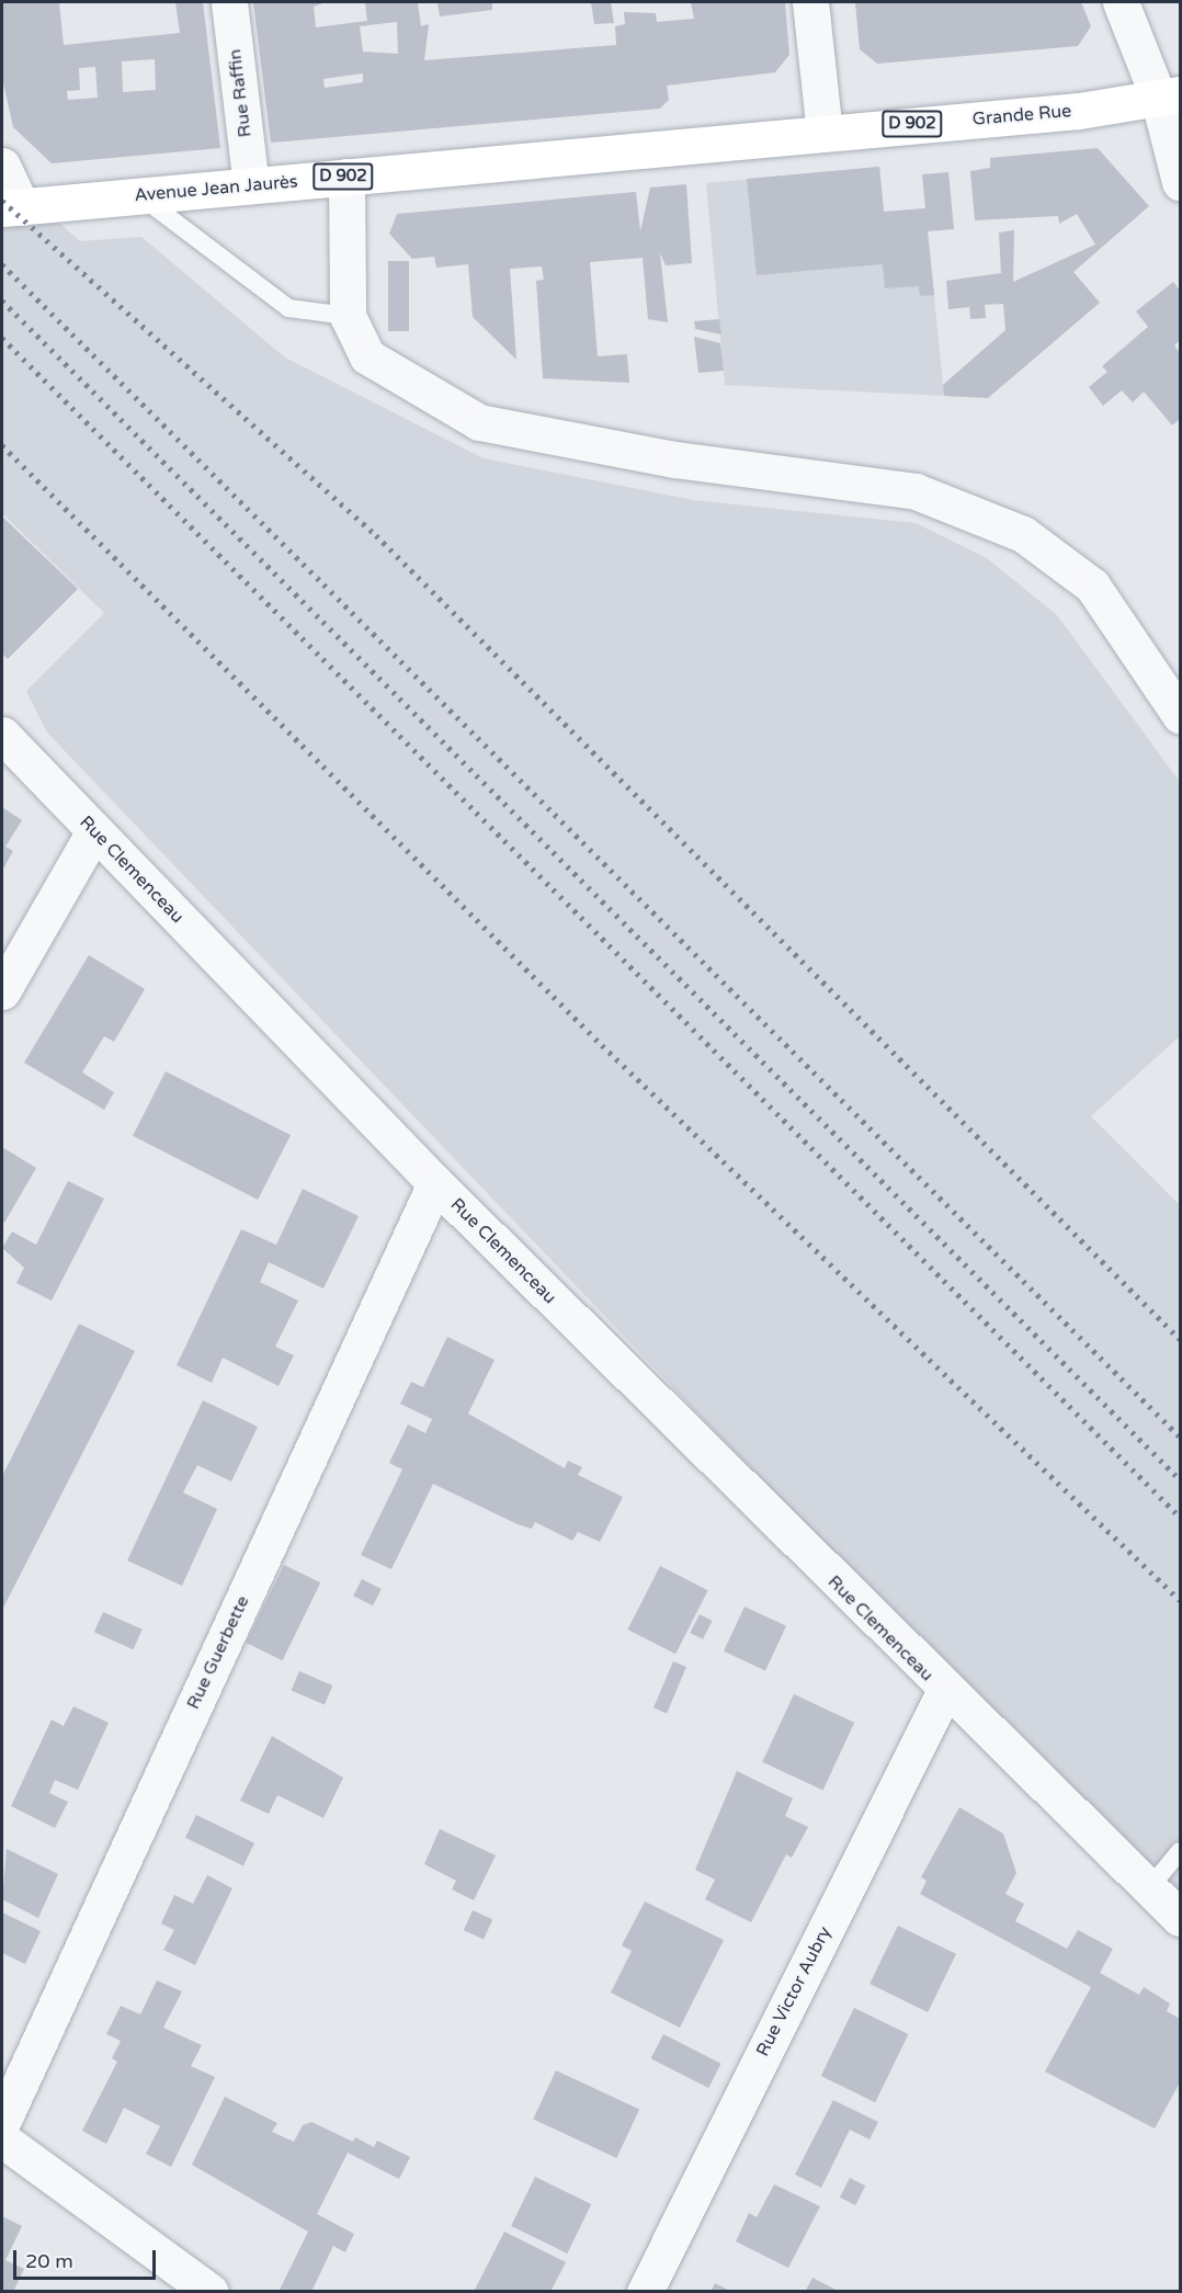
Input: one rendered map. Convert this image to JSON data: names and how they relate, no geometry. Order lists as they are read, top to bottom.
{
  "streets": {
    "main road": ["Grande Rue", "D 902", "Avenue Jean Jaurès"],
    "street": [
      "Rue Raffin",
      "Rue Clemenceau",
      "Rue Guerbette",
      "Rue Victor Aubry"
    ]
  },
  "crossings": [
    ["Rue Raffin", "Avenue Jean Jaurès"],
    ["Grande Rue", "Avenue Jean Jaurès"],
    ["Rue Clemenceau", "Rue Guerbette"],
    ["Rue Clemenceau", "Rue Victor Aubry"]
  ],
  "scale_bar": "20 m"
}
